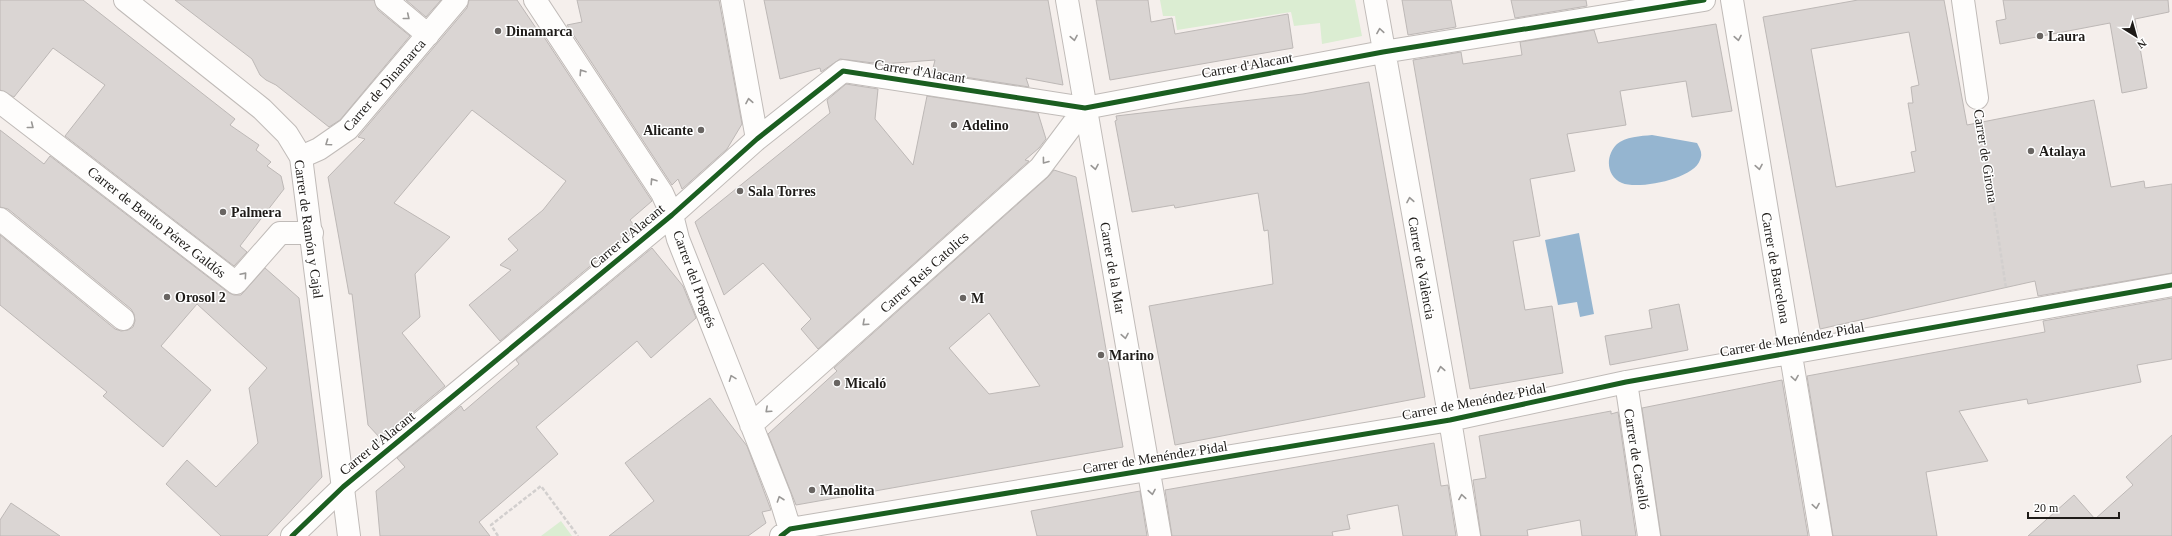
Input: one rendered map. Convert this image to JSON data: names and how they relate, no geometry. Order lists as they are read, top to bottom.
{
  "streets": {
    "street": [
      "Carrer d'Alacant",
      "Carrer de Dinamarca",
      "Carrer de Girona",
      "Carrer de Benito Pérez Galdós",
      "Carrer de Ramón y Cajal",
      "Carrer de la Mar",
      "Carrer de València",
      "Carrer de Barcelona",
      "Carrer Reis Catolics",
      "Carrer del Progrés",
      "Carrer de Menéndez Pidal",
      "Carrer de Castelló"
    ]
  },
  "crossings": [
    ["Carrer d'Alacant", "Carrer de Ramón y Cajal"],
    ["Carrer d'Alacant", "Carrer de la Mar"],
    ["Carrer d'Alacant", "Carrer de València"],
    ["Carrer d'Alacant", "Carrer Reis Catolics"],
    ["Carrer d'Alacant", "Carrer del Progrés"],
    ["Carrer de Dinamarca", "Carrer de Ramón y Cajal"],
    ["Carrer de Girona", "Carrer de Menéndez Pidal"],
    ["Carrer de Benito Pérez Galdós", "Carrer de Ramón y Cajal"],
    ["Carrer de la Mar", "Carrer Reis Catolics"],
    ["Carrer de la Mar", "Carrer de Menéndez Pidal"],
    ["Carrer de València", "Carrer de Menéndez Pidal"],
    ["Carrer de Barcelona", "Carrer de Menéndez Pidal"],
    ["Carrer Reis Catolics", "Carrer del Progrés"],
    ["Carrer del Progrés", "Carrer de Menéndez Pidal"],
    ["Carrer de Menéndez Pidal", "Carrer de Castelló"]
  ],
  "one_way": [
    "Carrer de Dinamarca",
    "Carrer de la Mar",
    "Carrer de València",
    "Carrer de Barcelona",
    "Carrer Reis Catolics",
    "Carrer del Progrés"
  ],
  "places": [
    "Dinamarca",
    "Laura",
    "Adelino",
    "Alicante",
    "Atalaya",
    "Sala Torres",
    "Palmera",
    "Orosol 2",
    "M",
    "Marino",
    "Micaló",
    "Manolita"
  ],
  "scale_bar": "20 m",
  "north": "bottom right"
}
